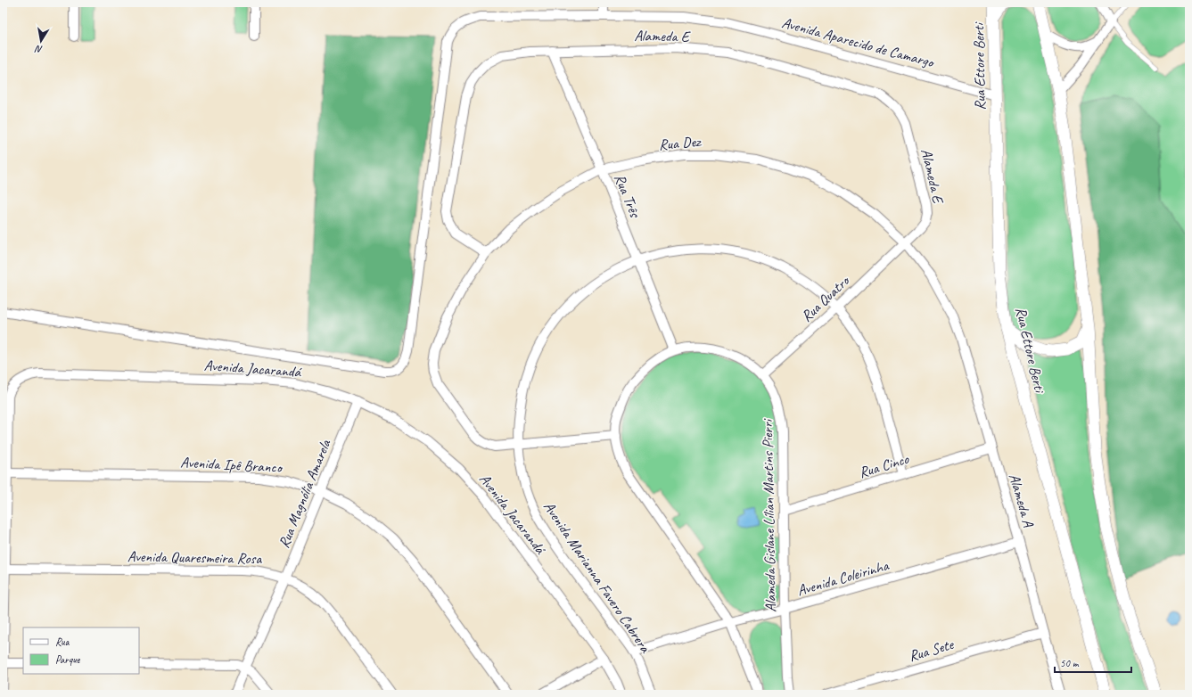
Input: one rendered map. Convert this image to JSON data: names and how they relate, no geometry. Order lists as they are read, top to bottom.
{
  "streets": {
    "street": [
      "Alameda E",
      "Avenida Aparecido de Camargo",
      "Rua Ettore Berti",
      "Rua Dez",
      "Rua Três",
      "Rua Quatro",
      "Avenida Jacarandá",
      "Avenida Ipê Branco",
      "Rua Cinco",
      "Rua Magnólia Amarela",
      "Alameda A",
      "Alameda Gislane Lílian Martins Pierri",
      "Avenida Quaresmeira Rosa",
      "Avenida Marianna Favero Cabrera",
      "Avenida Coleirinha",
      "Rua Sete"
    ]
  },
  "crossings": [
    ["Alameda E", "Rua Dez"],
    ["Alameda E", "Rua Três"],
    ["Alameda E", "Rua Quatro"],
    ["Avenida Aparecido de Camargo", "Rua Ettore Berti"],
    ["Rua Dez", "Rua Três"],
    ["Rua Dez", "Rua Quatro"],
    ["Rua Dez", "Alameda A"],
    ["Rua Dez", "Alameda Gislane Lílian Martins Pierri"],
    ["Rua Dez", "Avenida Marianna Favero Cabrera"],
    ["Rua Três", "Alameda Gislane Lílian Martins Pierri"],
    ["Rua Três", "Avenida Marianna Favero Cabrera"],
    ["Rua Quatro", "Alameda Gislane Lílian Martins Pierri"],
    ["Rua Quatro", "Avenida Marianna Favero Cabrera"],
    ["Avenida Jacarandá", "Avenida Ipê Branco"],
    ["Avenida Jacarandá", "Rua Magnólia Amarela"],
    ["Avenida Ipê Branco", "Rua Magnólia Amarela"],
    ["Rua Cinco", "Alameda A"],
    ["Rua Cinco", "Alameda Gislane Lílian Martins Pierri"],
    ["Rua Cinco", "Avenida Marianna Favero Cabrera"],
    ["Rua Magnólia Amarela", "Avenida Quaresmeira Rosa"],
    ["Alameda A", "Avenida Coleirinha"],
    ["Alameda A", "Rua Sete"],
    ["Alameda Gislane Lílian Martins Pierri", "Avenida Coleirinha"],
    ["Avenida Marianna Favero Cabrera", "Avenida Coleirinha"]
  ],
  "legend": ["Rua", "Parque"],
  "scale_bar": "50 m",
  "north": "bottom"
}
